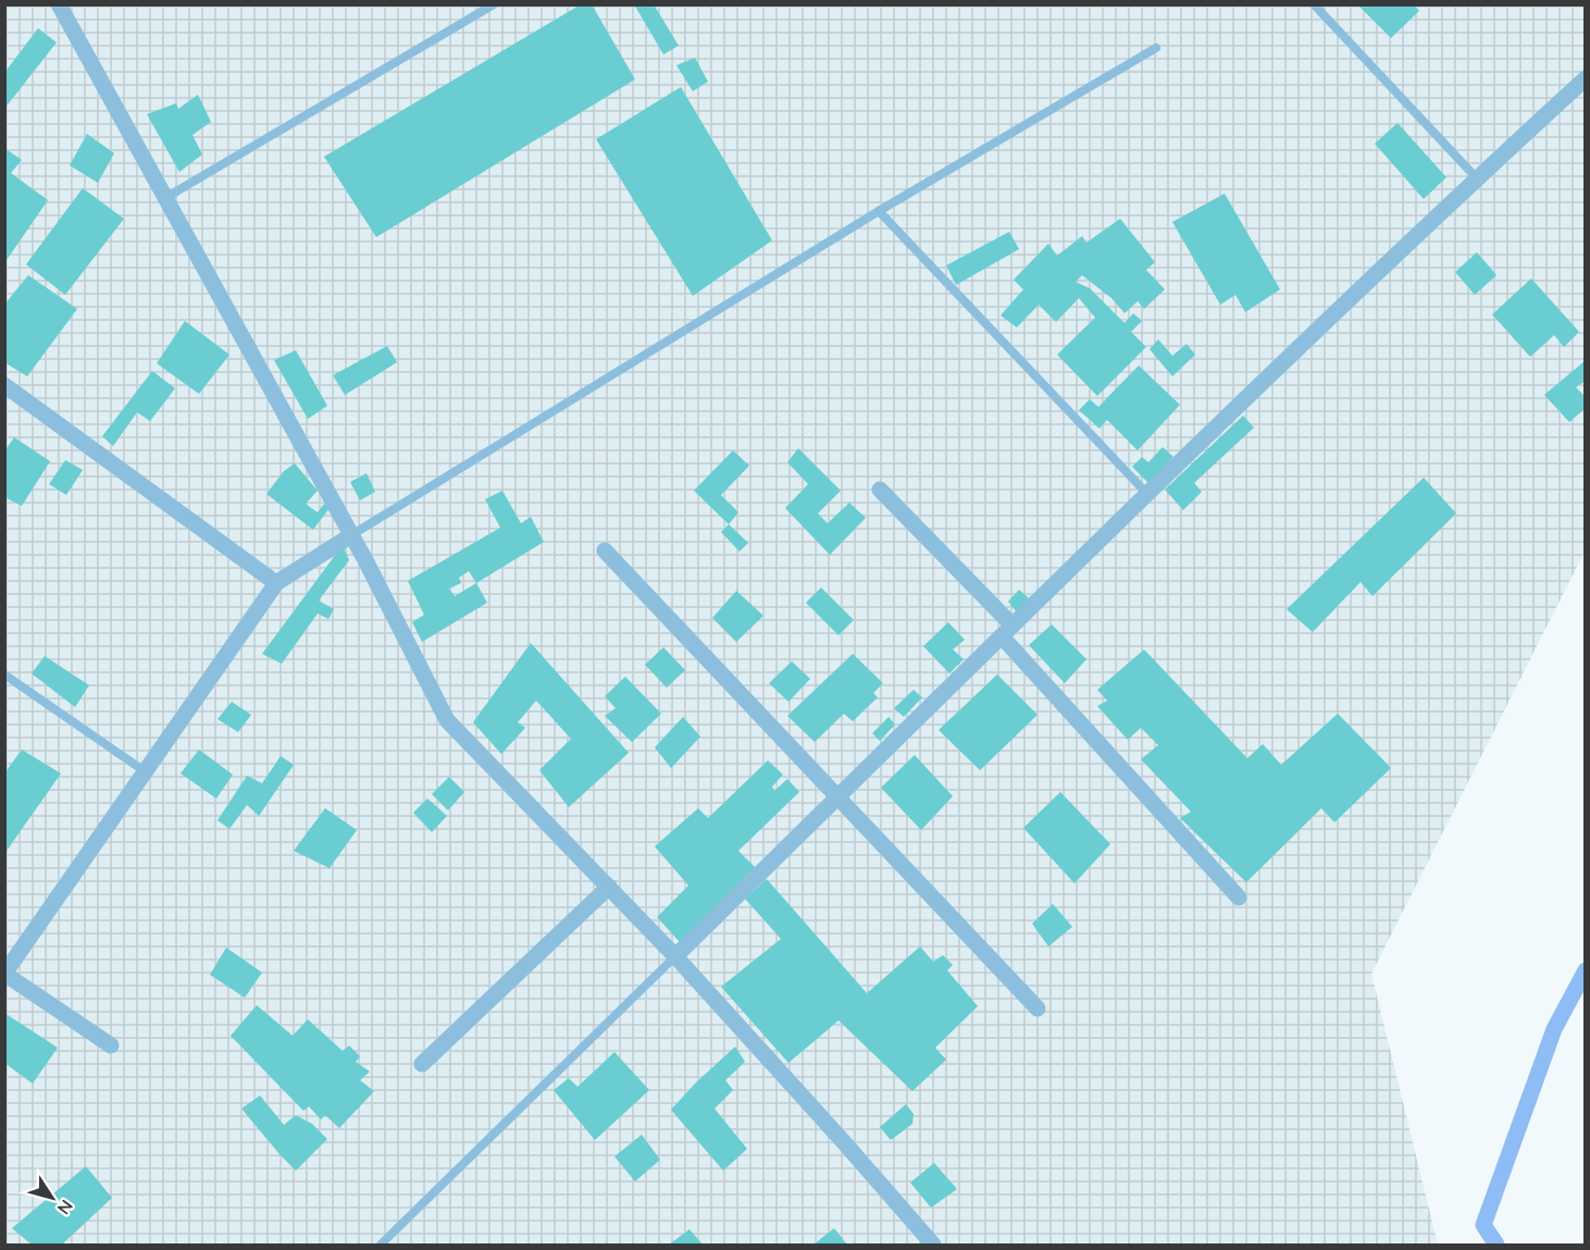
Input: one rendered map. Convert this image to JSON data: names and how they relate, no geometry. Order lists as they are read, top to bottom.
{
  "north": "bottom right"
}
